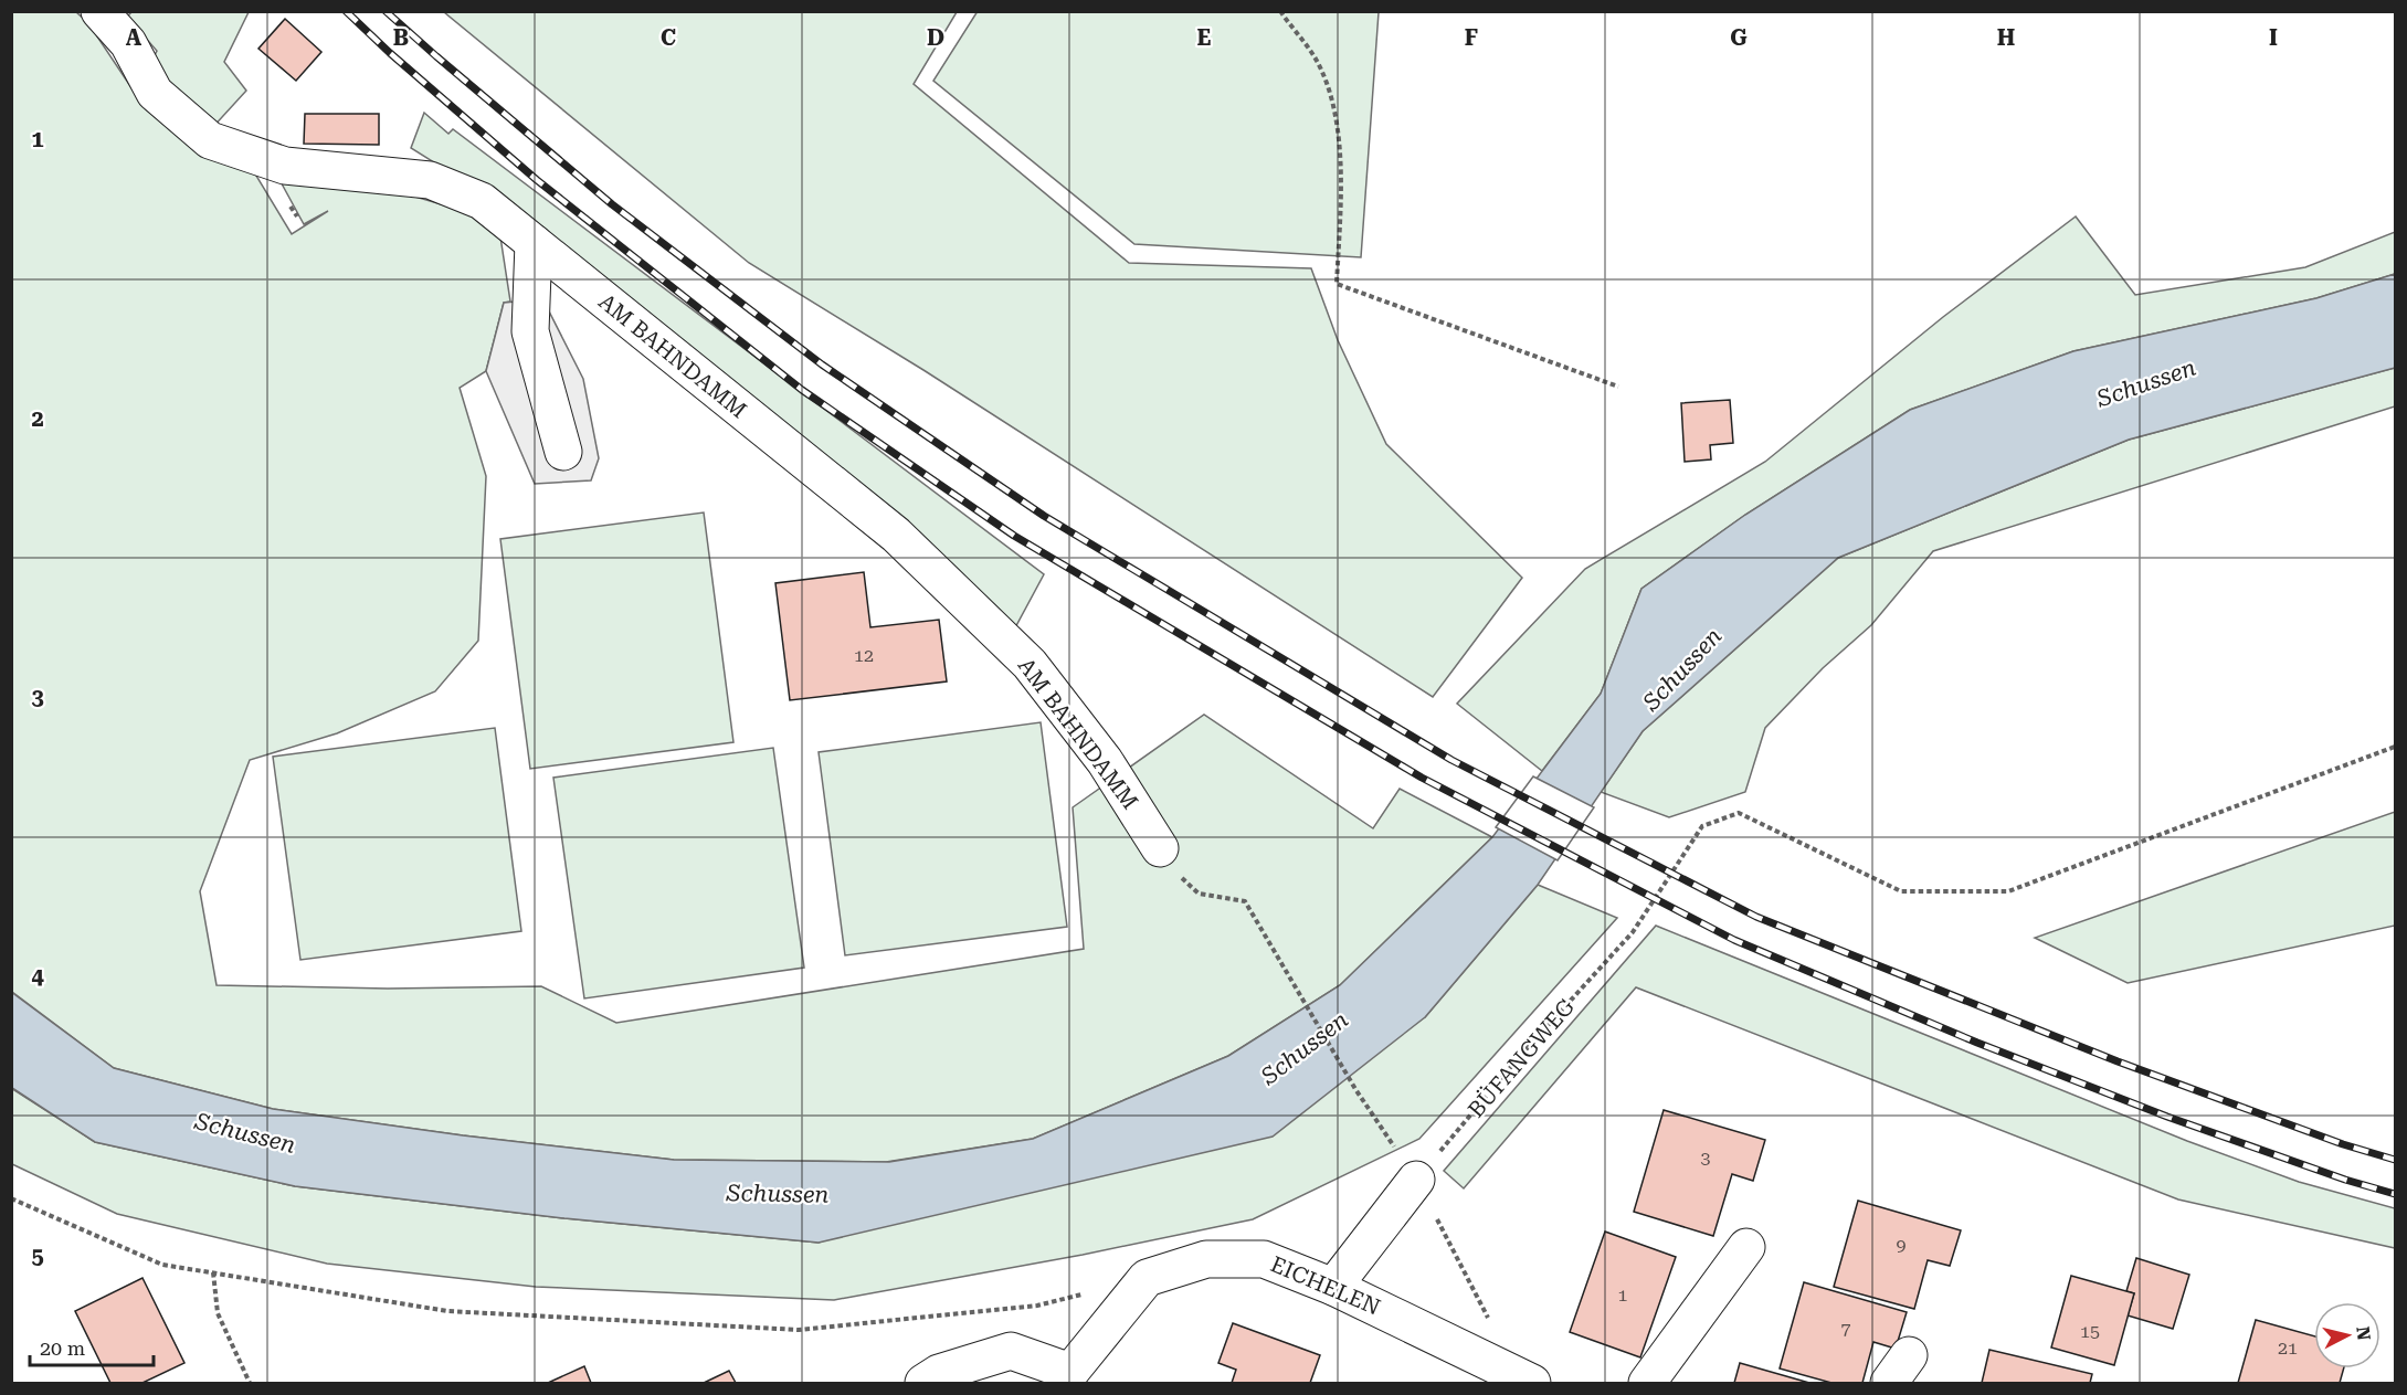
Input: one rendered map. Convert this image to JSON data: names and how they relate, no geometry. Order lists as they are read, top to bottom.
{
  "streets": {
    "street": ["AM BAHNDAMM", "EICHELEN"],
    "path": ["BÜFANGWEG"]
  },
  "water": ["Schussen"],
  "house_numbers": [
    "12",
    "3",
    "9",
    "1",
    "7",
    "15",
    "21"
  ],
  "scale_bar": "20 m",
  "north": "right",
  "grid": {
    "columns": [
      "A",
      "B",
      "C",
      "D",
      "E",
      "F",
      "G",
      "H",
      "I"
    ],
    "rows": [
      "1",
      "2",
      "3",
      "4",
      "5"
    ]
  }
}
